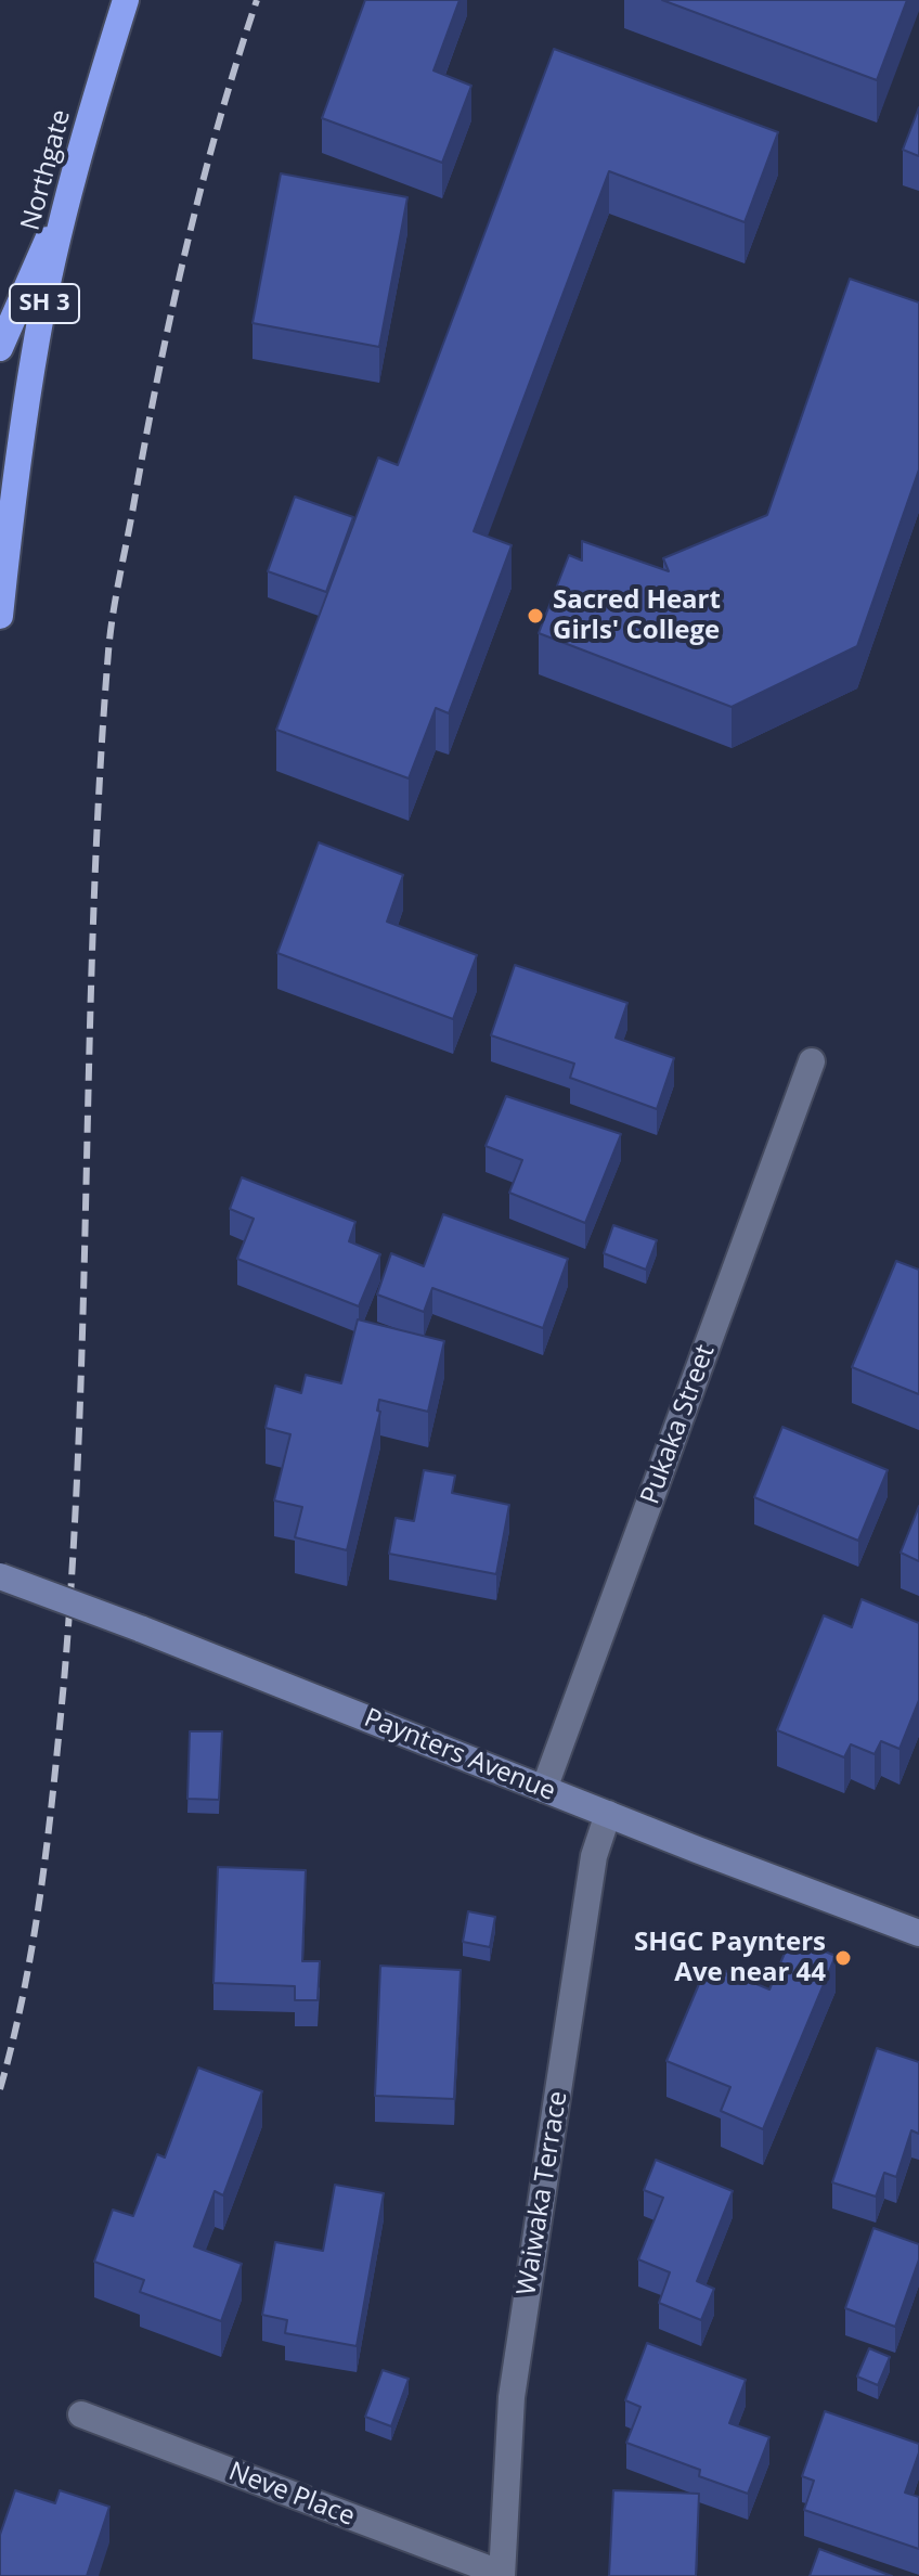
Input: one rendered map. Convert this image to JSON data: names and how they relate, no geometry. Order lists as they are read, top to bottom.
{
  "streets": {
    "highway": ["Northgate", "SH 3"],
    "street": [
      "Pukaka Street",
      "Paynters Avenue",
      "Waiwaka Terrace",
      "Neve Place"
    ]
  },
  "crossings": [
    ["Pukaka Street", "Paynters Avenue"],
    ["Paynters Avenue", "Waiwaka Terrace"],
    ["Waiwaka Terrace", "Neve Place"]
  ],
  "places": ["Sacred Heart Girls' College", "SHGC Paynters Ave near 44"]
}
